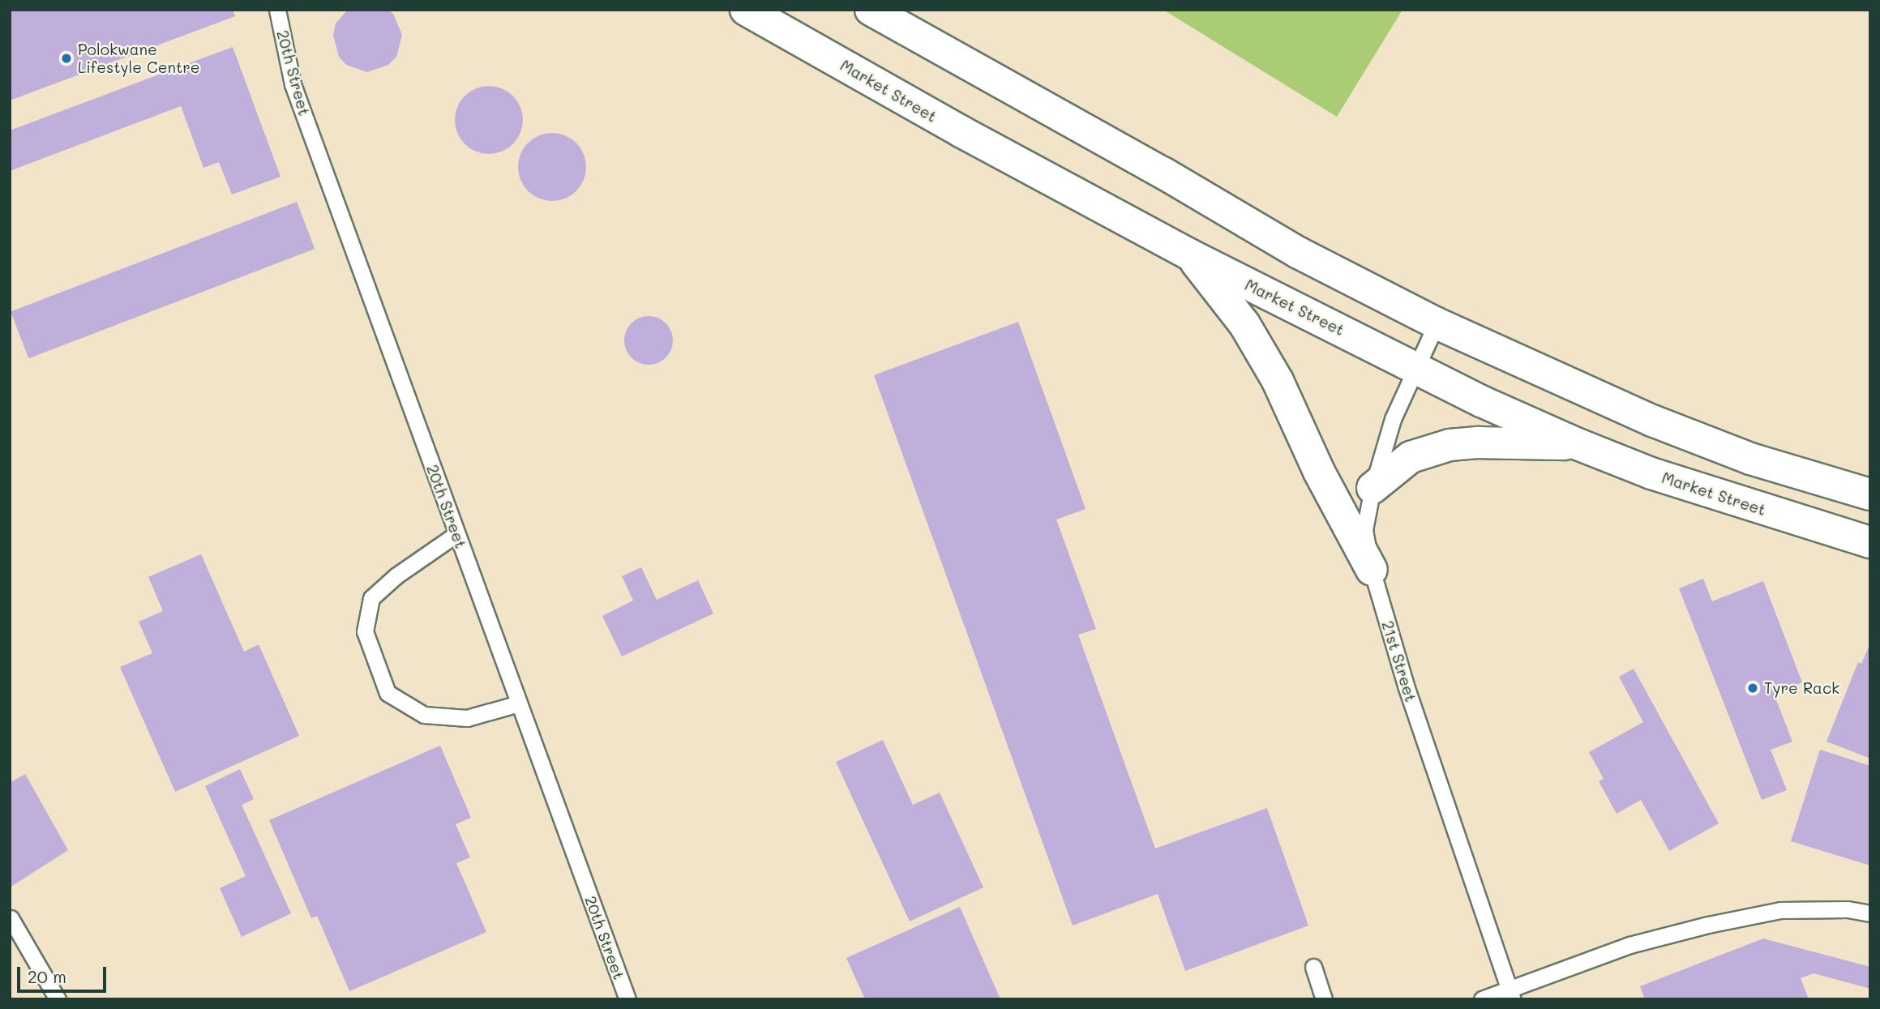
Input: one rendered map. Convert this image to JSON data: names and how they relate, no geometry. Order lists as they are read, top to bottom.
{
  "streets": {
    "main road": ["Market Street"],
    "lane": ["20th Street", "21st Street"]
  },
  "crossings": [
    ["Market Street", "21st Street"]
  ],
  "places": ["Polokwane Lifestyle Centre", "Tyre Rack"],
  "scale_bar": "20 m"
}
